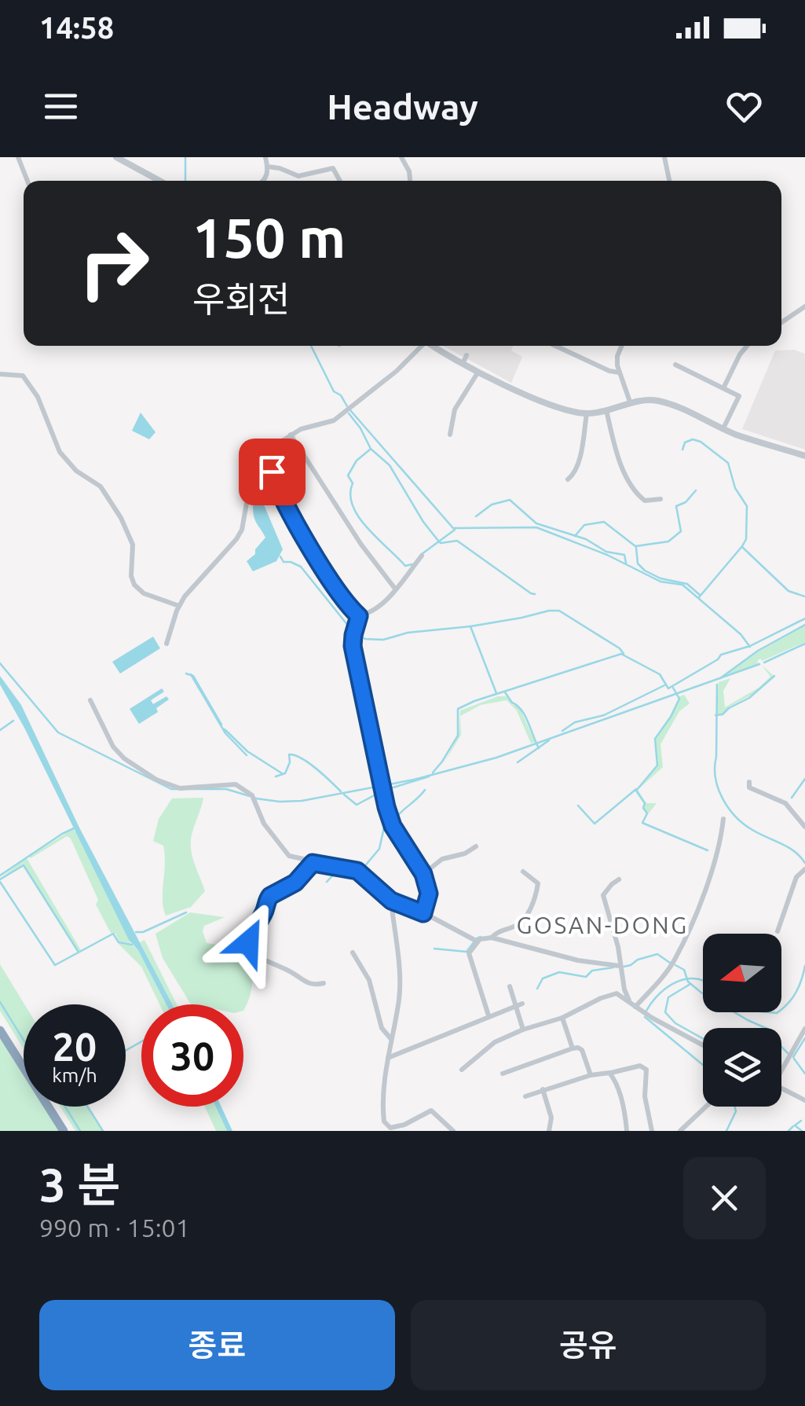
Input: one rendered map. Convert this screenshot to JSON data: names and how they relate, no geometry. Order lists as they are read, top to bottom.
{
  "districts": ["GOSAN-DONG"],
  "north": "left",
  "page": {
    "status": "14:58",
    "header": "Headway",
    "turn": ["150 m", "우회전"],
    "speed": "20 km/h",
    "limit": "30",
    "heading": ["3 분", "990 m · 15:01"],
    "buttons": ["종료", "공유"]
  }
}
